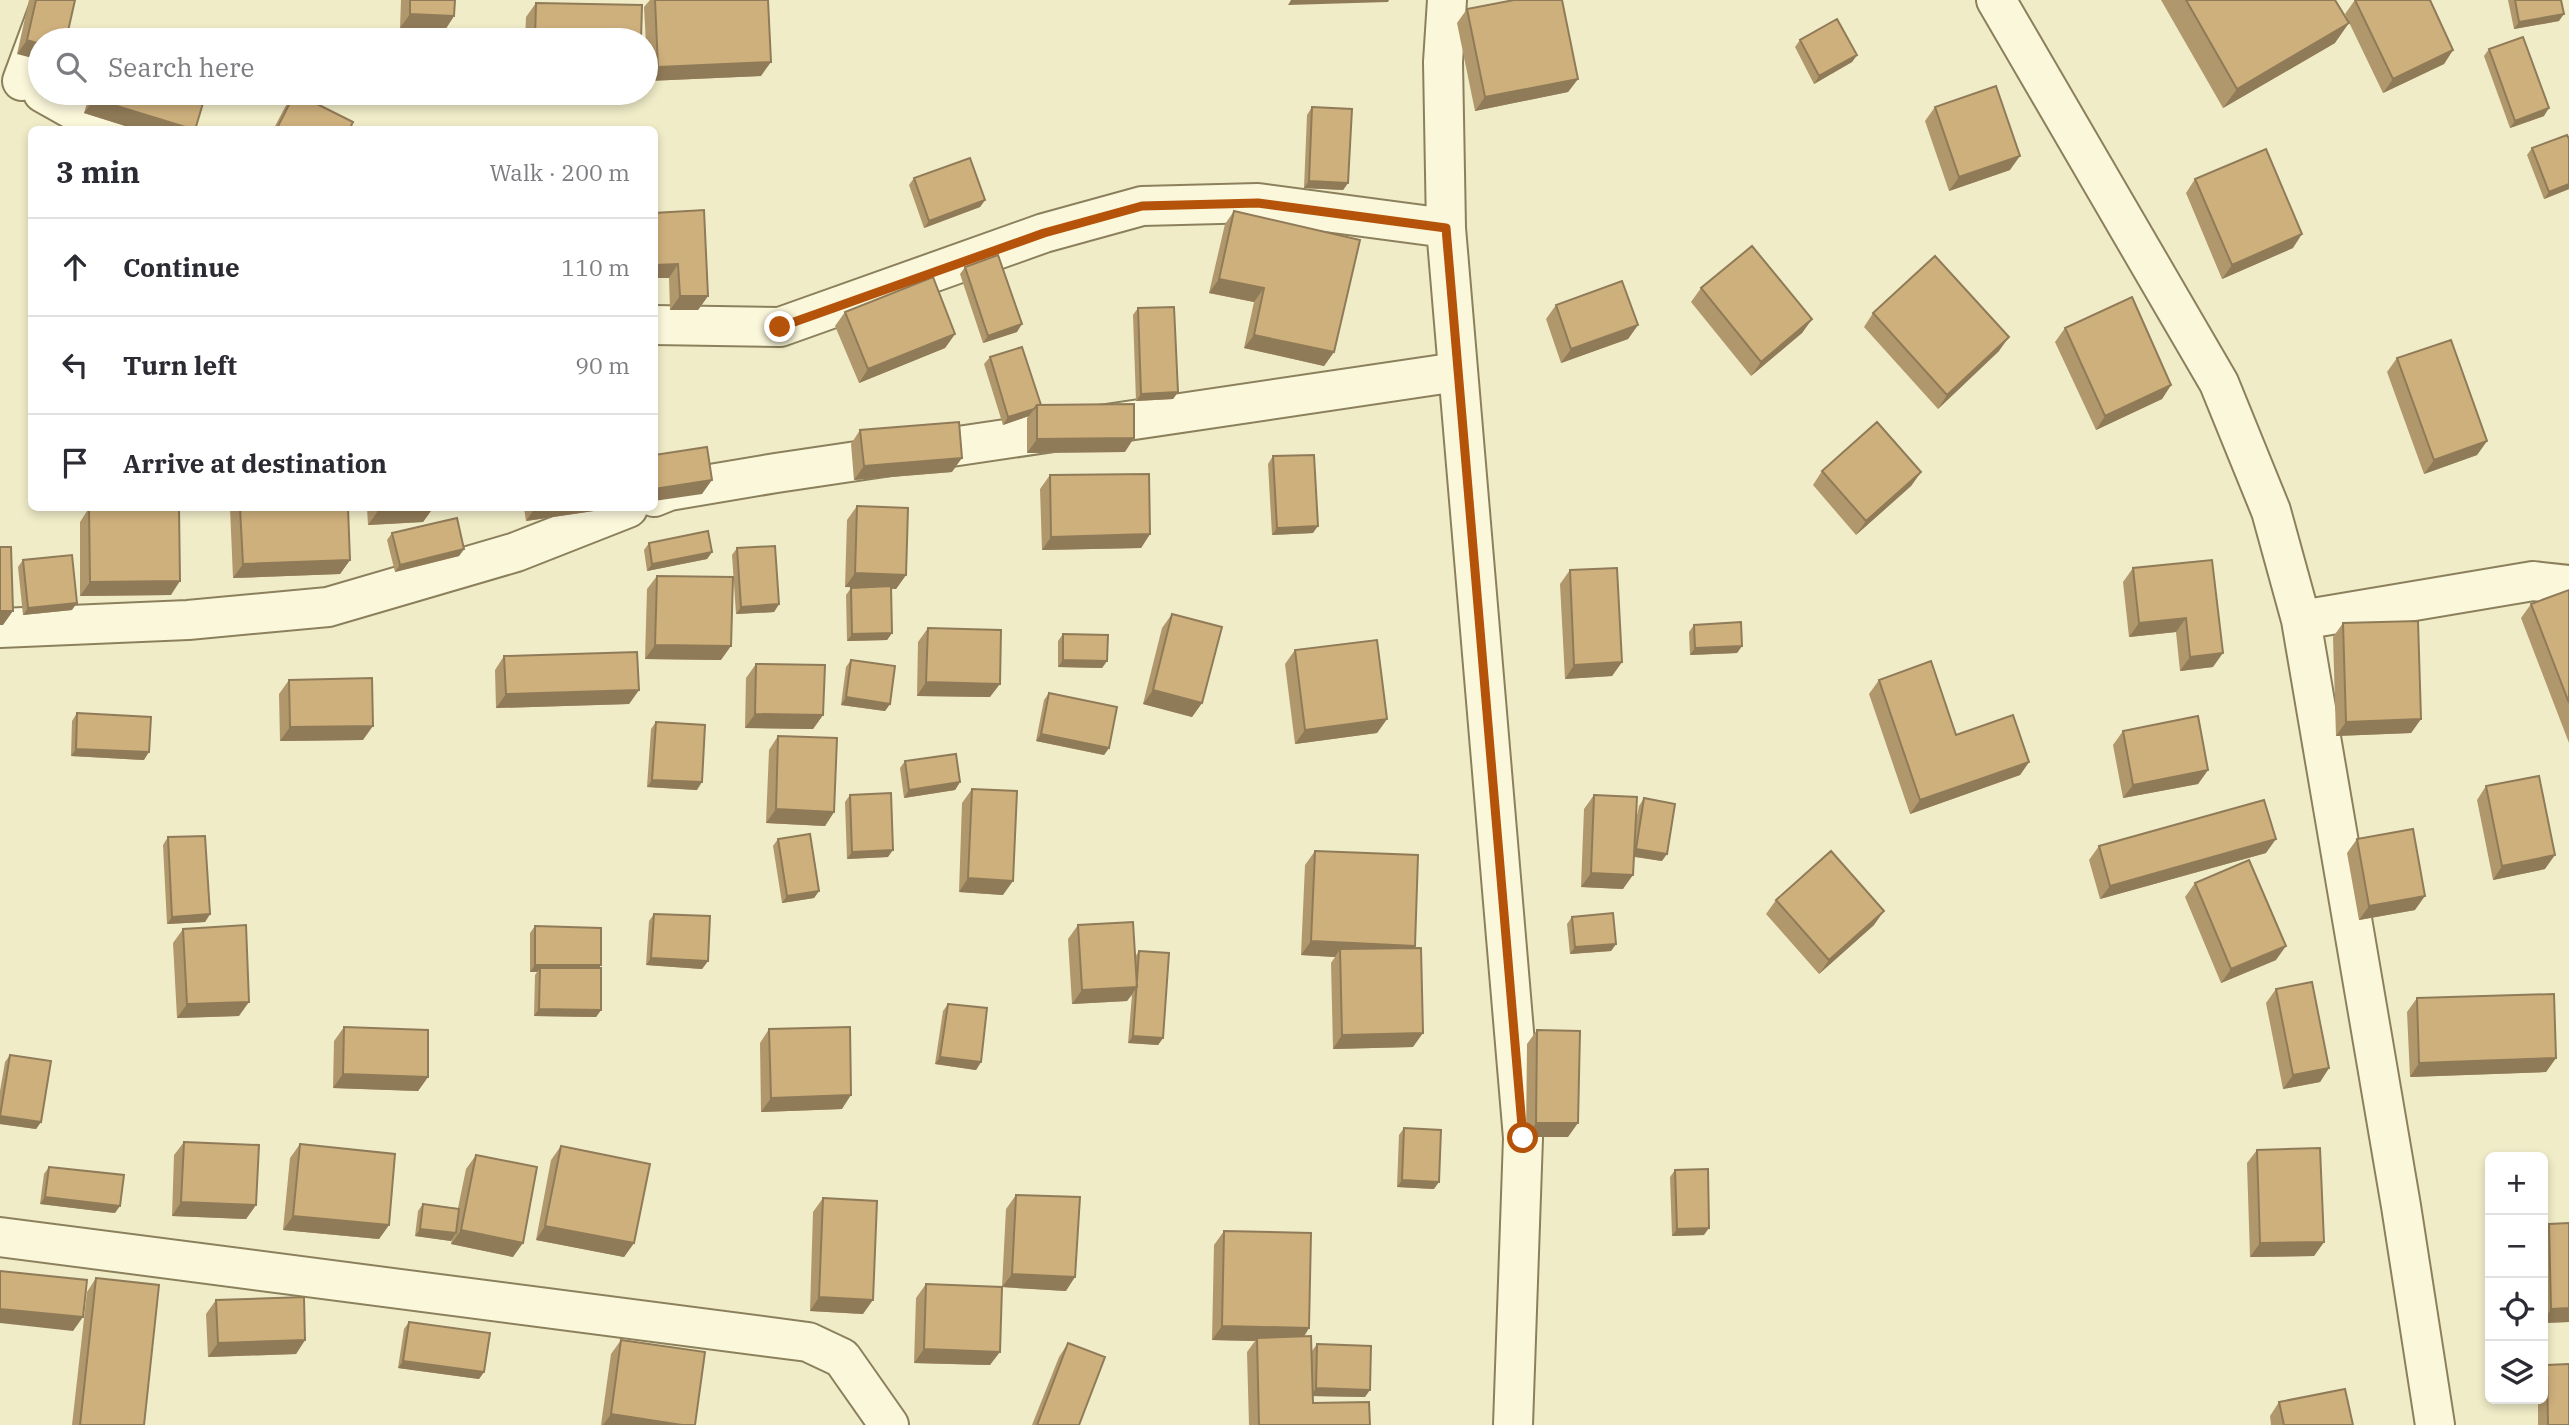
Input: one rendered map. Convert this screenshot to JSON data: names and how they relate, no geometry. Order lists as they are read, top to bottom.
{
  "page": {
    "search": "Search here",
    "heading": ["3 min", "Walk · 200 m"],
    "list": [
      ["Continue", "110 m"],
      ["Turn left", "90 m"],
      "Arrive at destination"
    ],
    "map_buttons": ["+", "−"]
  }
}
